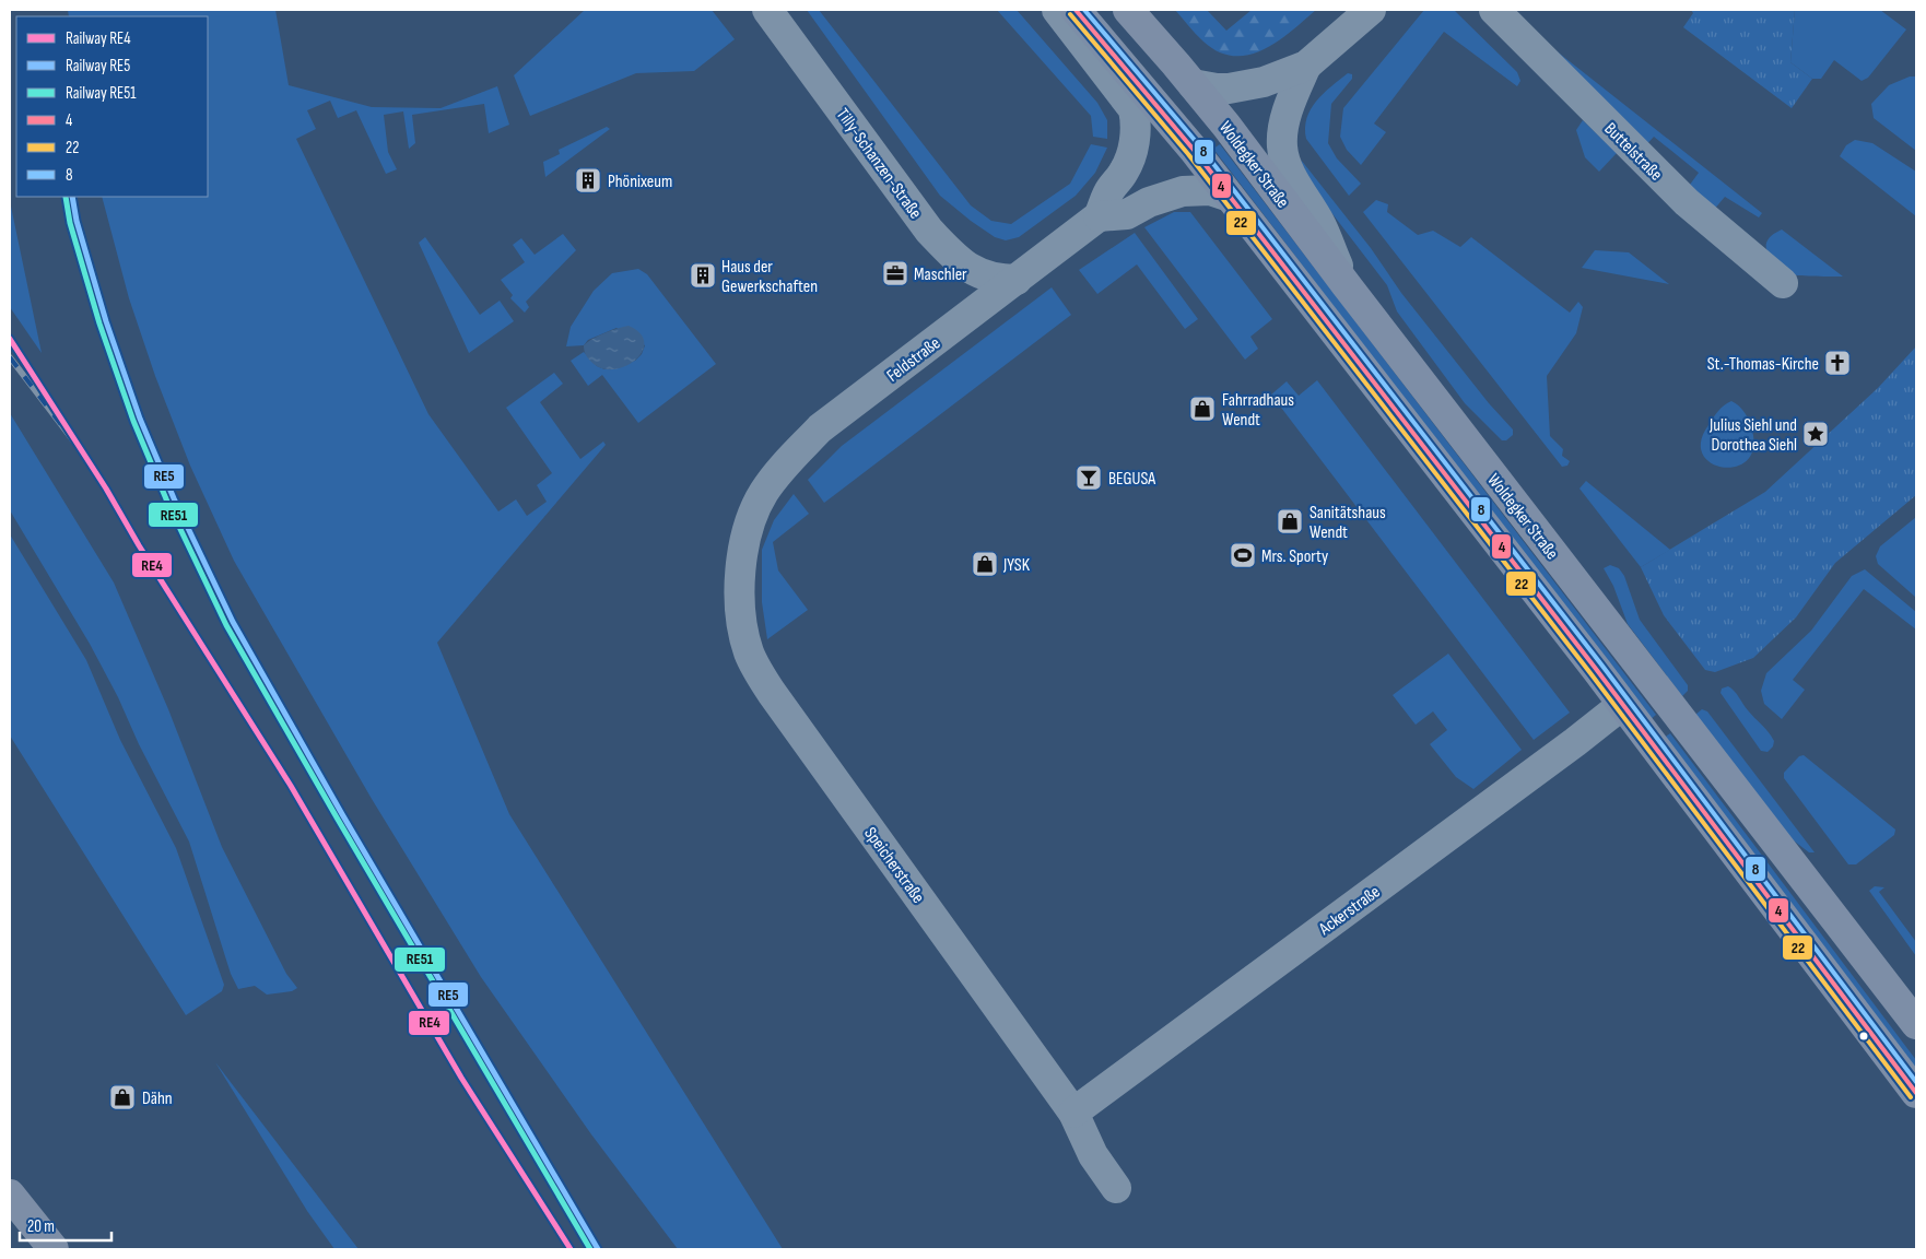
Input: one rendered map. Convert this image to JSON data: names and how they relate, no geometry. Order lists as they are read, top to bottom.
{
  "streets": {
    "main road": ["Woldegker Straße"],
    "street": [
      "Buttelstraße",
      "Tilly-Schanzen-Straße",
      "Feldstraße",
      "Speicherstraße",
      "Ackerstraße"
    ]
  },
  "crossings": [
    ["Tilly-Schanzen-Straße", "Feldstraße"],
    ["Woldegker Straße", "Ackerstraße"],
    ["Feldstraße", "Speicherstraße"],
    ["Speicherstraße", "Ackerstraße"]
  ],
  "places": {
    "building": ["Phönixeum", "Haus der Gewerkschaften"],
    "office": ["Maschler"],
    "church": ["St.-Thomas-Kirche"],
    "shop": [
      "Fahrradhaus Wendt",
      "Sanitätshaus Wendt",
      "JYSK",
      "Dähn"
    ],
    "place": ["Julius Siehl und Dorothea Siehl"],
    "bar": ["BEGUSA"],
    "sports": ["Mrs. Sporty"]
  },
  "lines": [
    "transit line 4",
    "transit line 8",
    "transit line 22",
    "rail line RE5",
    "rail line RE51",
    "rail line RE4"
  ],
  "legend": [
    "Railway RE4",
    "Railway RE5",
    "Railway RE51",
    "4",
    "22",
    "8"
  ],
  "scale_bar": "20 m"
}
